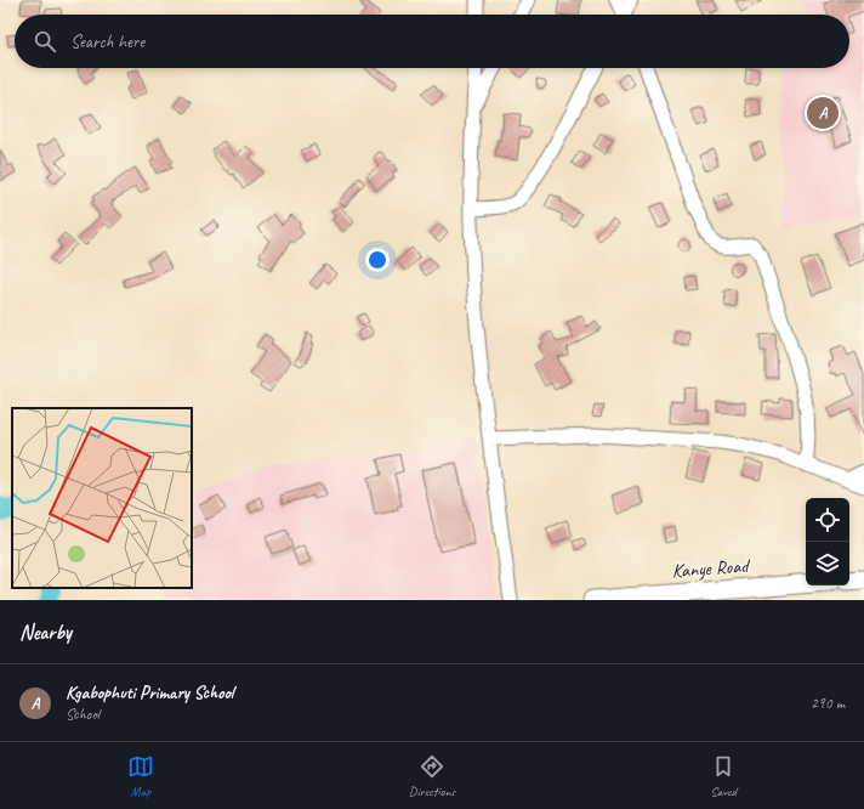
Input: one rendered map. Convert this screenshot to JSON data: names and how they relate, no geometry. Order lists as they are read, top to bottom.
{
  "streets": {
    "main road": ["Kanye Road"]
  },
  "page": {
    "search": "Search here",
    "pins": "A",
    "heading": "Nearby",
    "list": [
      {
        "mark": "A",
        "name": "Kgabophuti Primary School",
        "note": "School",
        "value": "290 m"
      }
    ],
    "nav": ["Map", "Directions", "Saved"]
  }
}
